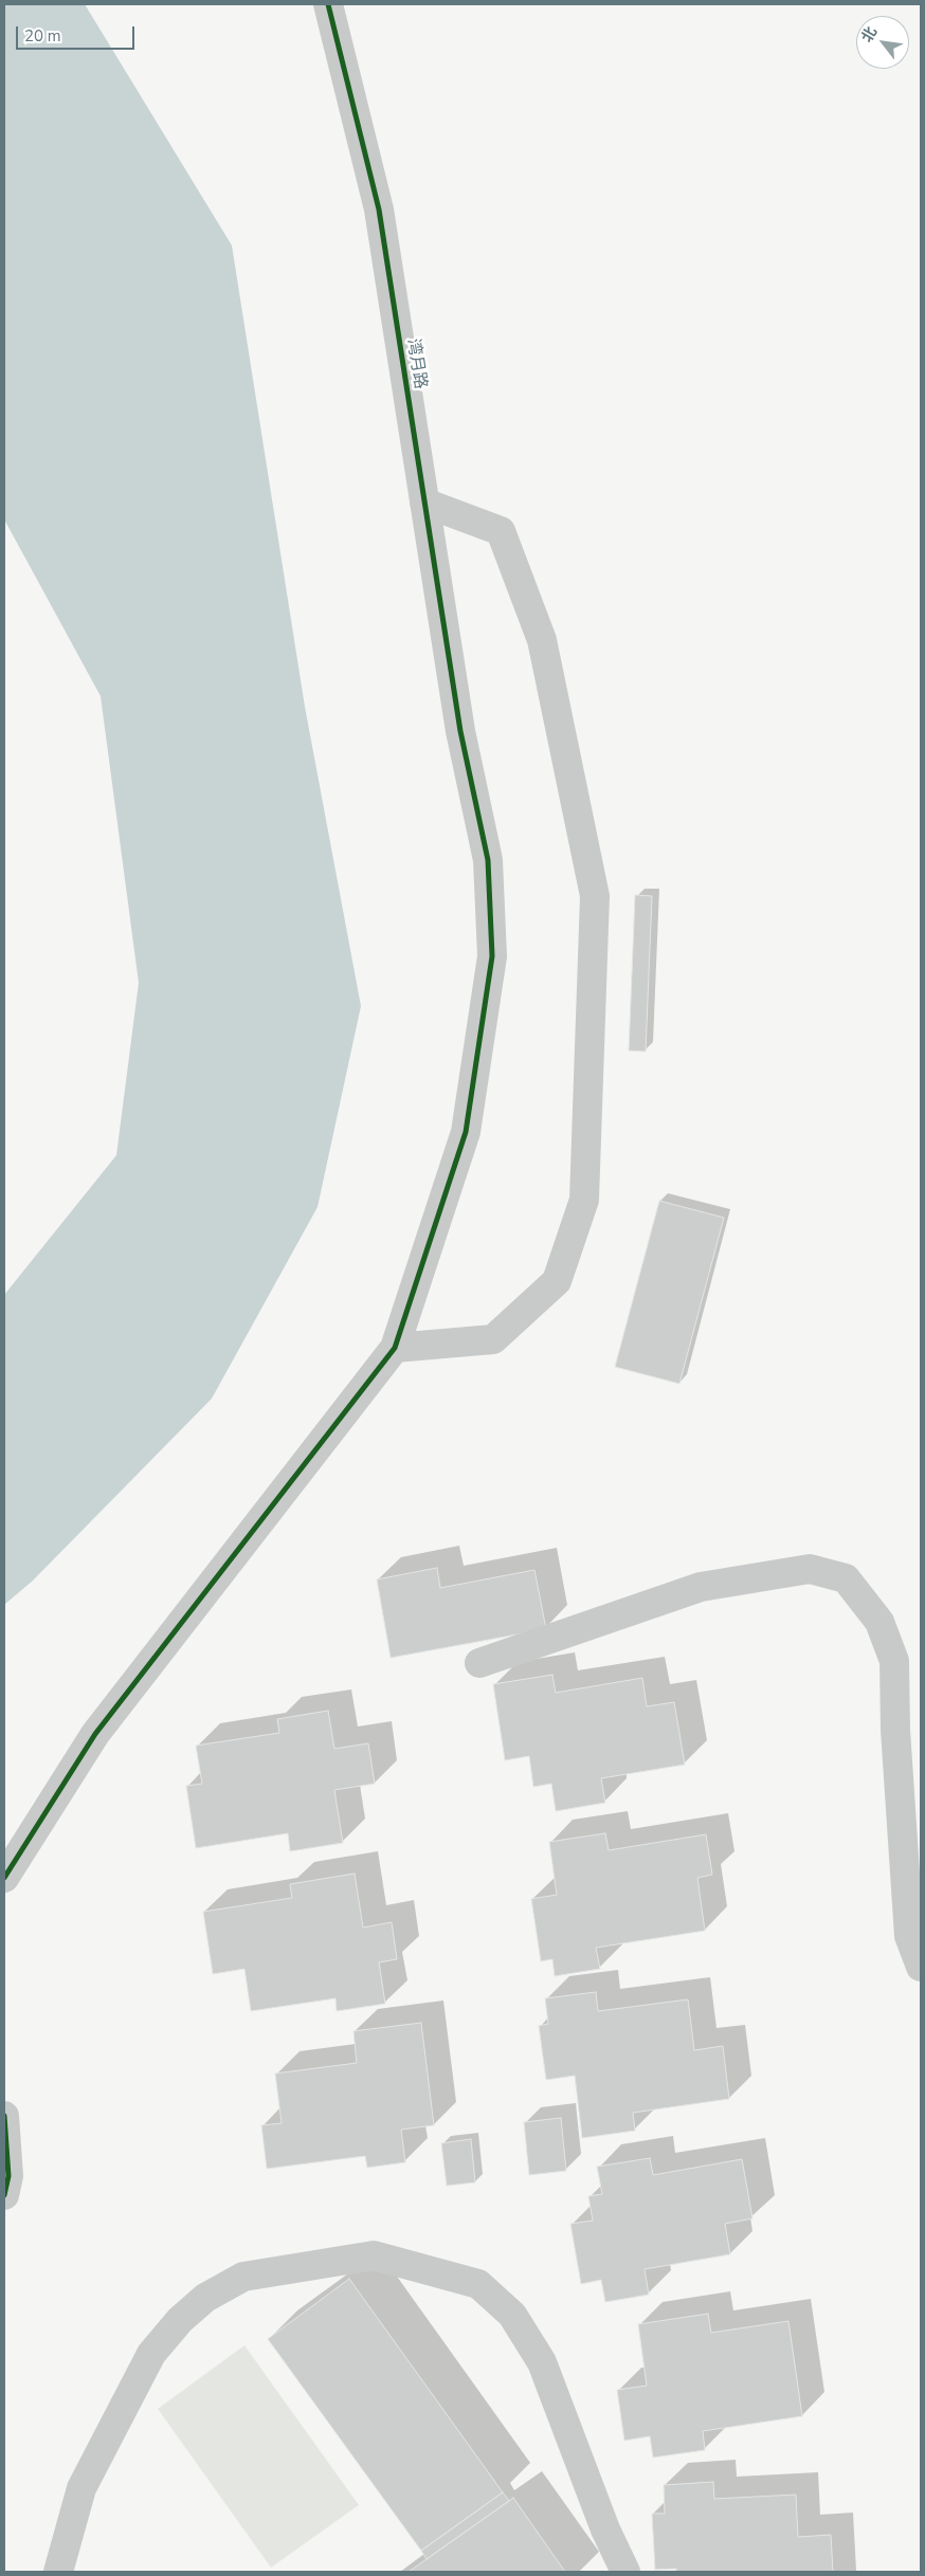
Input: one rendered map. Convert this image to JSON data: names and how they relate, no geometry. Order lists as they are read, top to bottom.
{
  "streets": {
    "street": ["湾月路"]
  },
  "scale_bar": "20 m",
  "north": "top left"
}
